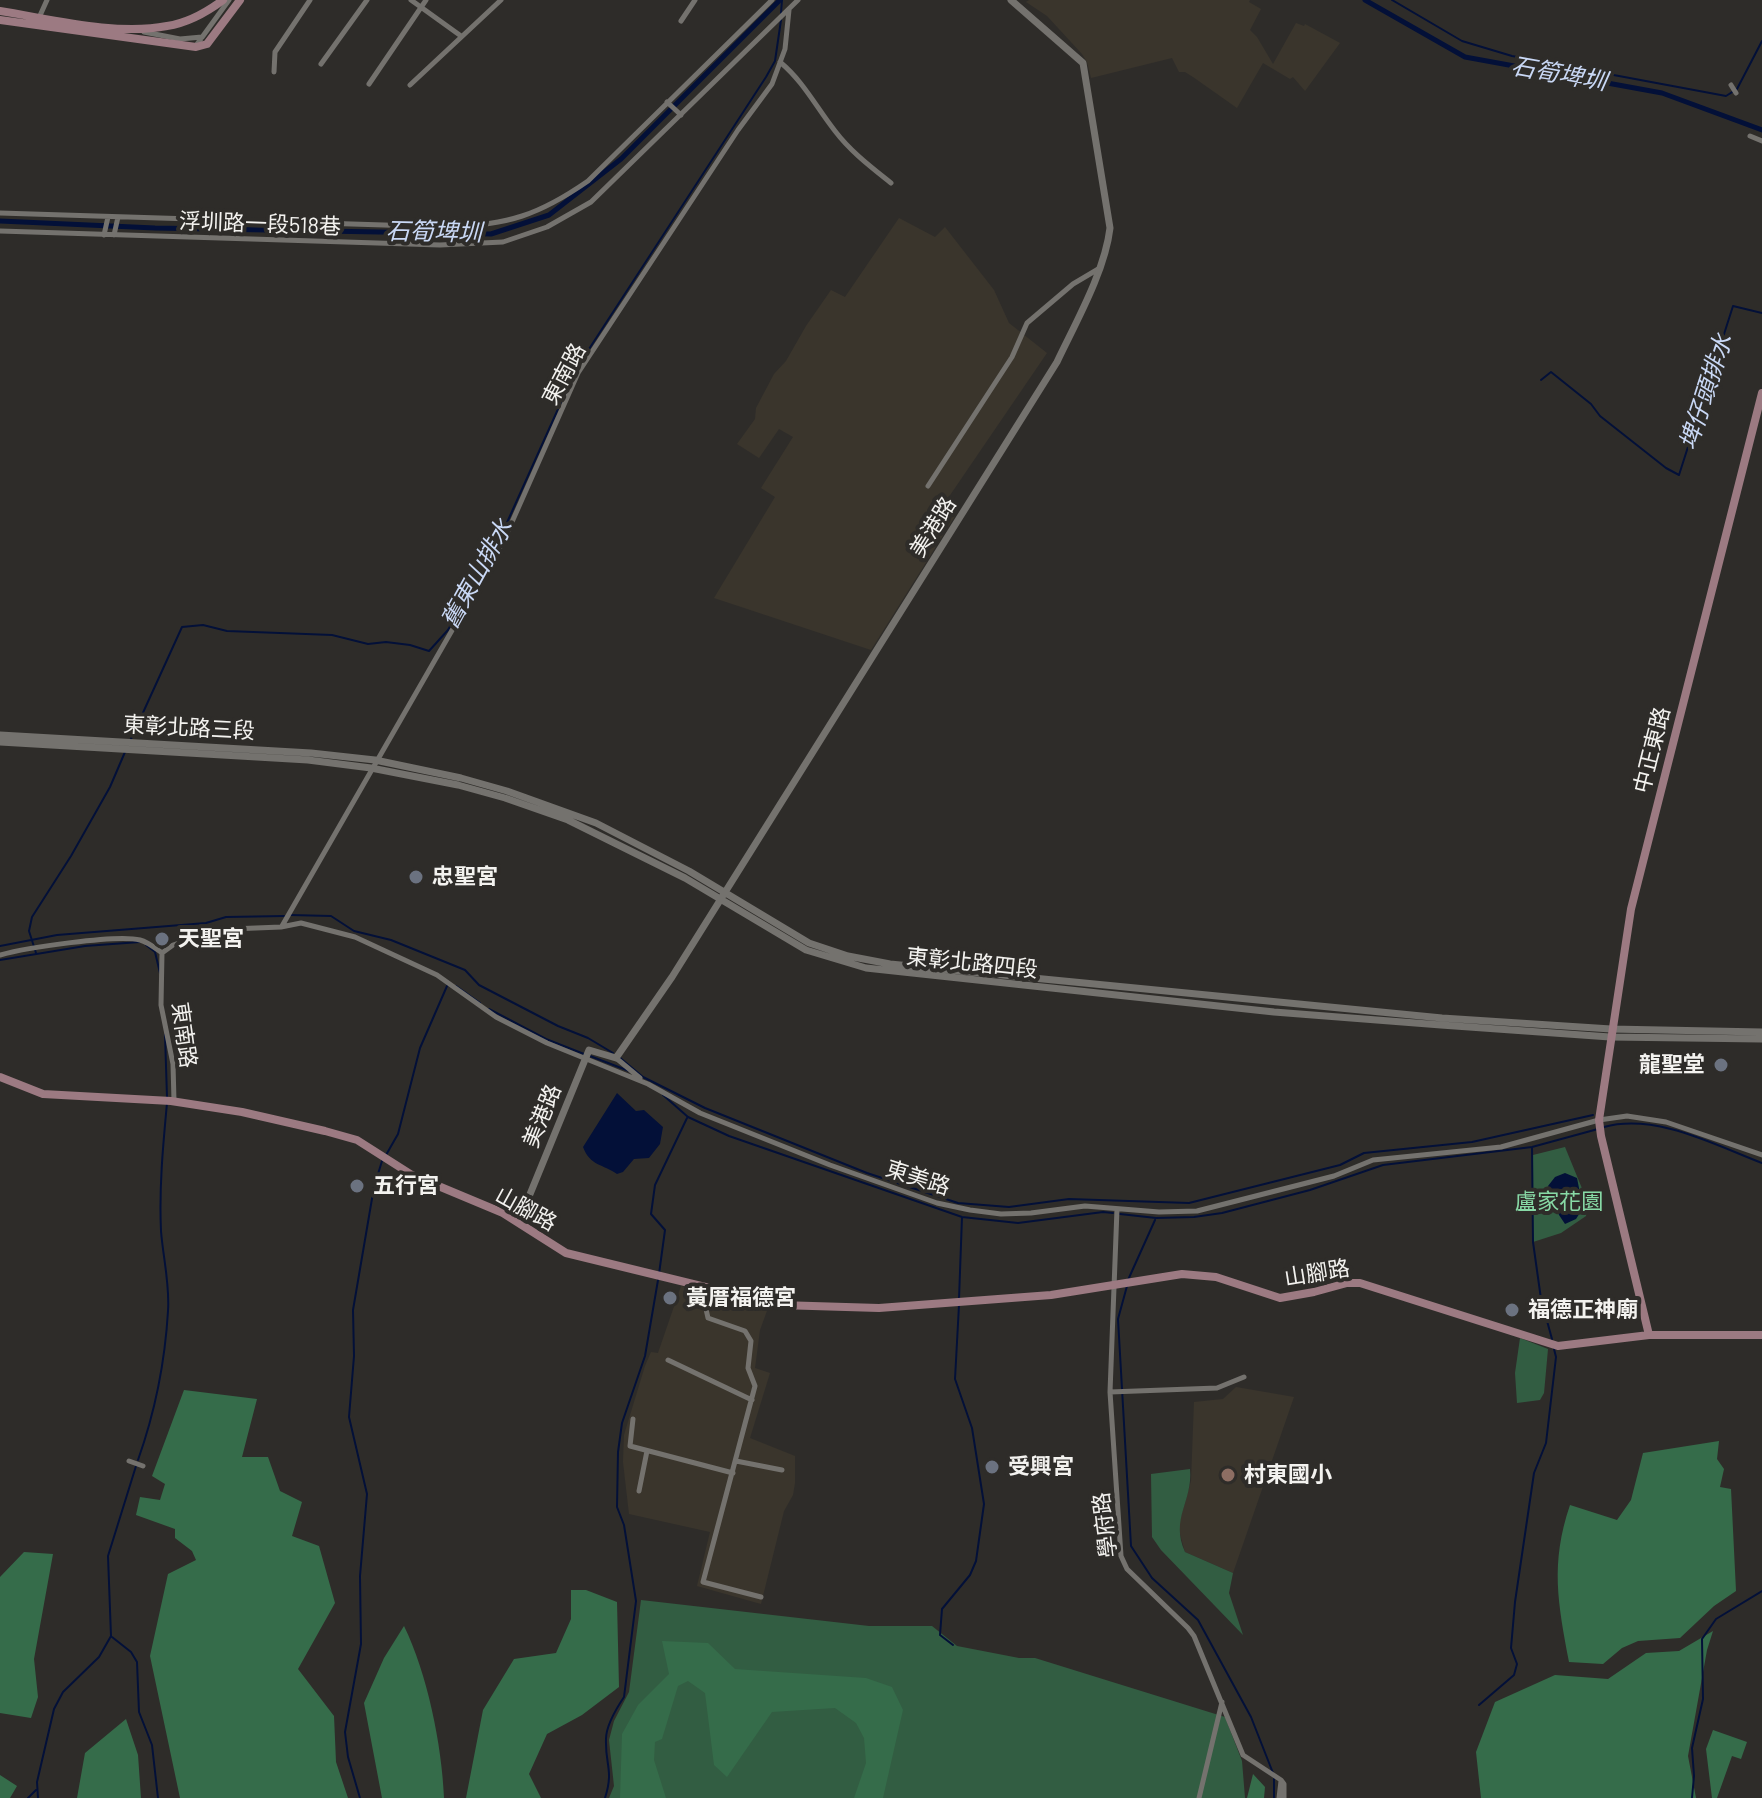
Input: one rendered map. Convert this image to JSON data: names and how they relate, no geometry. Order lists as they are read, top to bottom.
{
  "streets": {
    "main road": ["中正東路", "山腳路"],
    "street": [
      "浮圳路一段518巷",
      "東南路",
      "美港路",
      "東彰北路三段",
      "東彰北路四段",
      "東美路",
      "學府路"
    ]
  },
  "crossings": [
    ["浮圳路一段518巷", "東南路"],
    ["東南路", "東彰北路三段"],
    ["東南路", "東彰北路四段"],
    ["東南路", "山腳路"],
    ["美港路", "東彰北路四段"],
    ["美港路", "山腳路"],
    ["東彰北路三段", "東彰北路四段"],
    ["中正東路", "東彰北路四段"],
    ["中正東路", "東美路"],
    ["中正東路", "山腳路"],
    ["東美路", "學府路"],
    ["山腳路", "學府路"]
  ],
  "water": ["石筍埤圳", "埤仔頭排水", "舊東山排水"],
  "parks": ["盧家花園"],
  "places": [
    "忠聖宮",
    "天聖宮",
    "龍聖堂",
    "五行宮",
    "黃厝福德宮",
    "福德正神廟",
    "受興宮",
    "村東國小"
  ]
}
